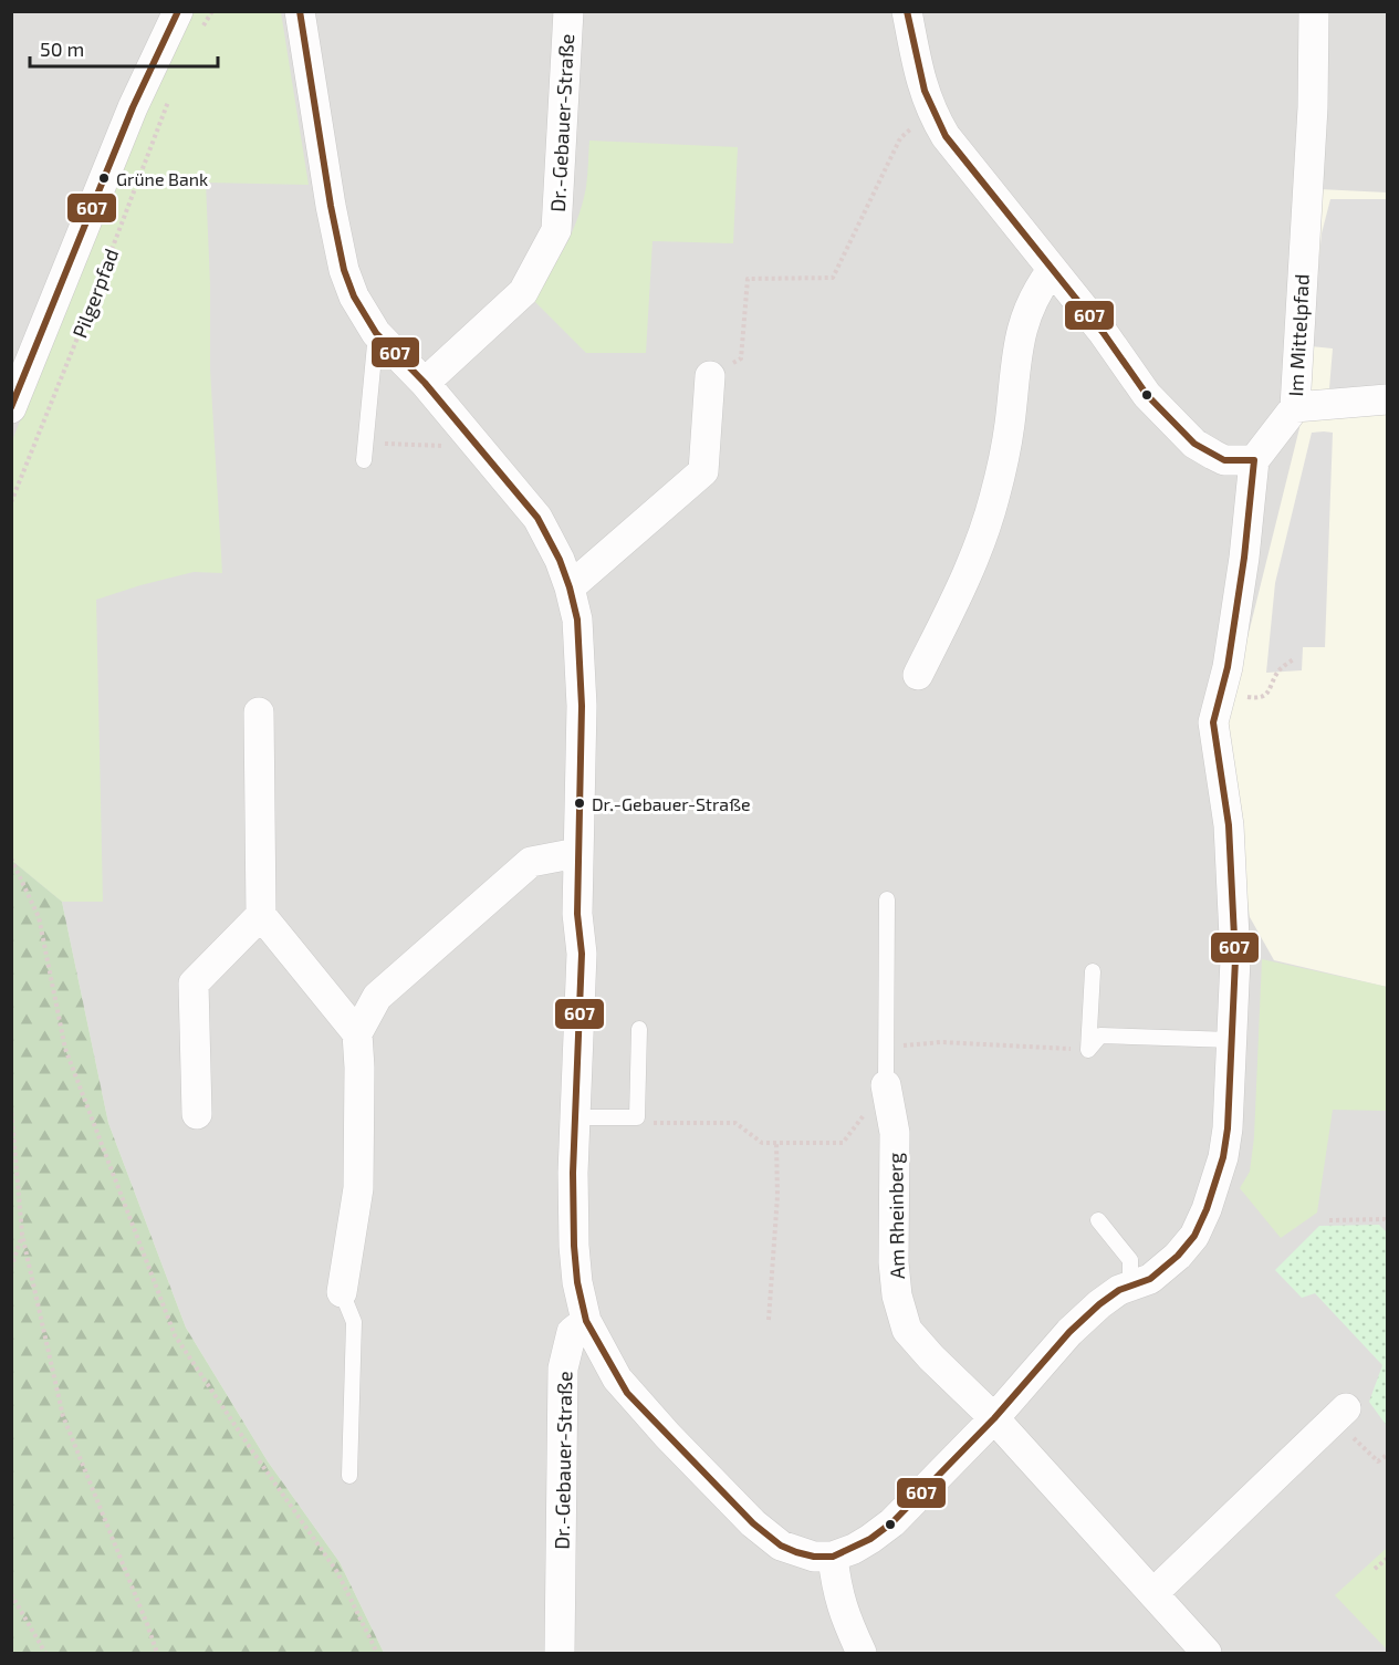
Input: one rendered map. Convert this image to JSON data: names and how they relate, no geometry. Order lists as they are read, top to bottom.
{
  "streets": {
    "street": ["Dr.-Gebauer-Straße", "Im Mittelpfad", "Am Rheinberg"],
    "path": ["Pilgerpfad"]
  },
  "places": ["Grüne Bank", "Dr.-Gebauer-Straße"],
  "lines": ["transit line 607"],
  "scale_bar": "50 m"
}
